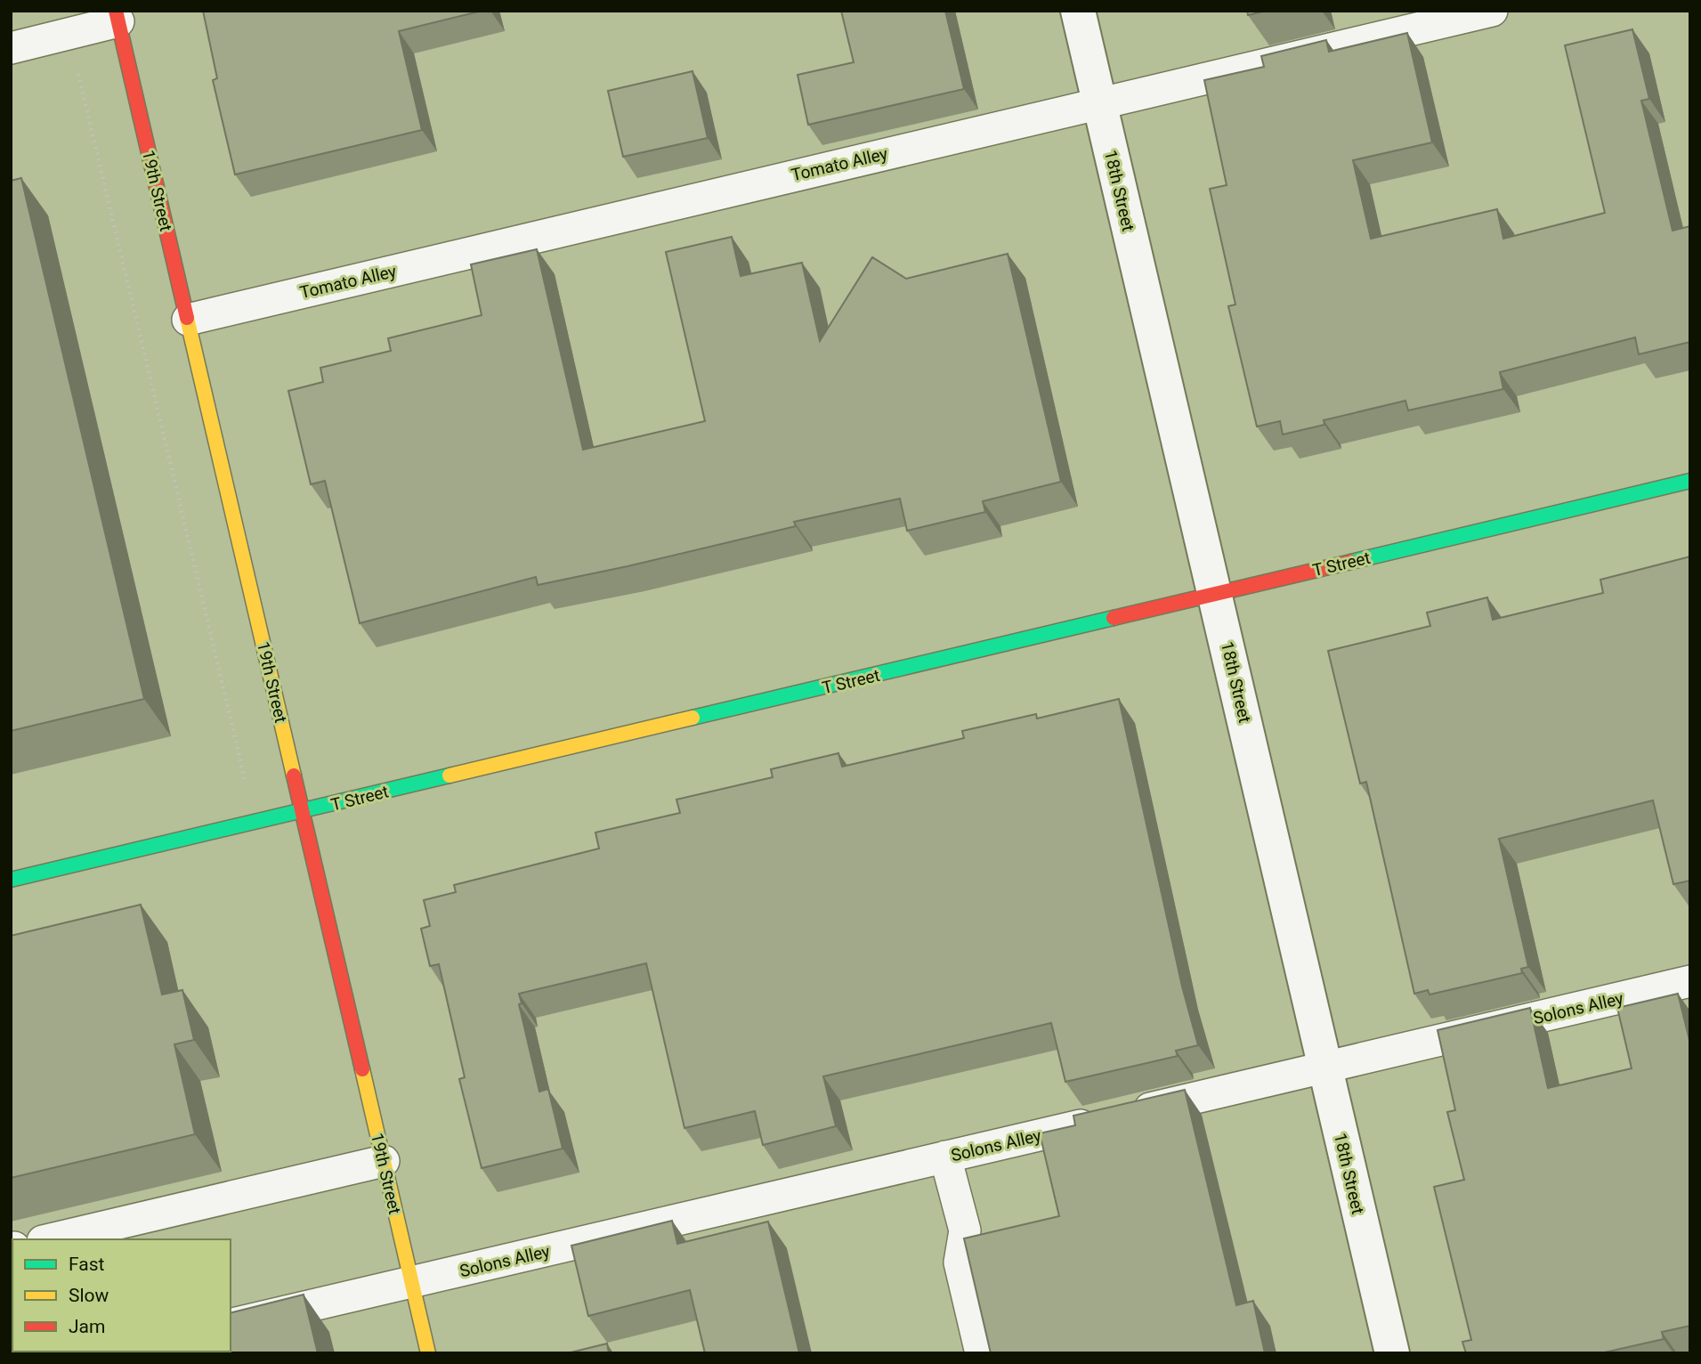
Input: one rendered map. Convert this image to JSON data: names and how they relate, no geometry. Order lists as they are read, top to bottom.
{
  "streets": {
    "street": ["19th Street", "18th Street", "T Street"],
    "lane": ["Tomato Alley", "Solons Alley"]
  },
  "crossings": [
    ["Tomato Alley", "19th Street"],
    ["Tomato Alley", "18th Street"],
    ["19th Street", "T Street"],
    ["19th Street", "Solons Alley"],
    ["18th Street", "T Street"],
    ["18th Street", "Solons Alley"]
  ],
  "legend": ["Fast", "Slow", "Jam"]
}
